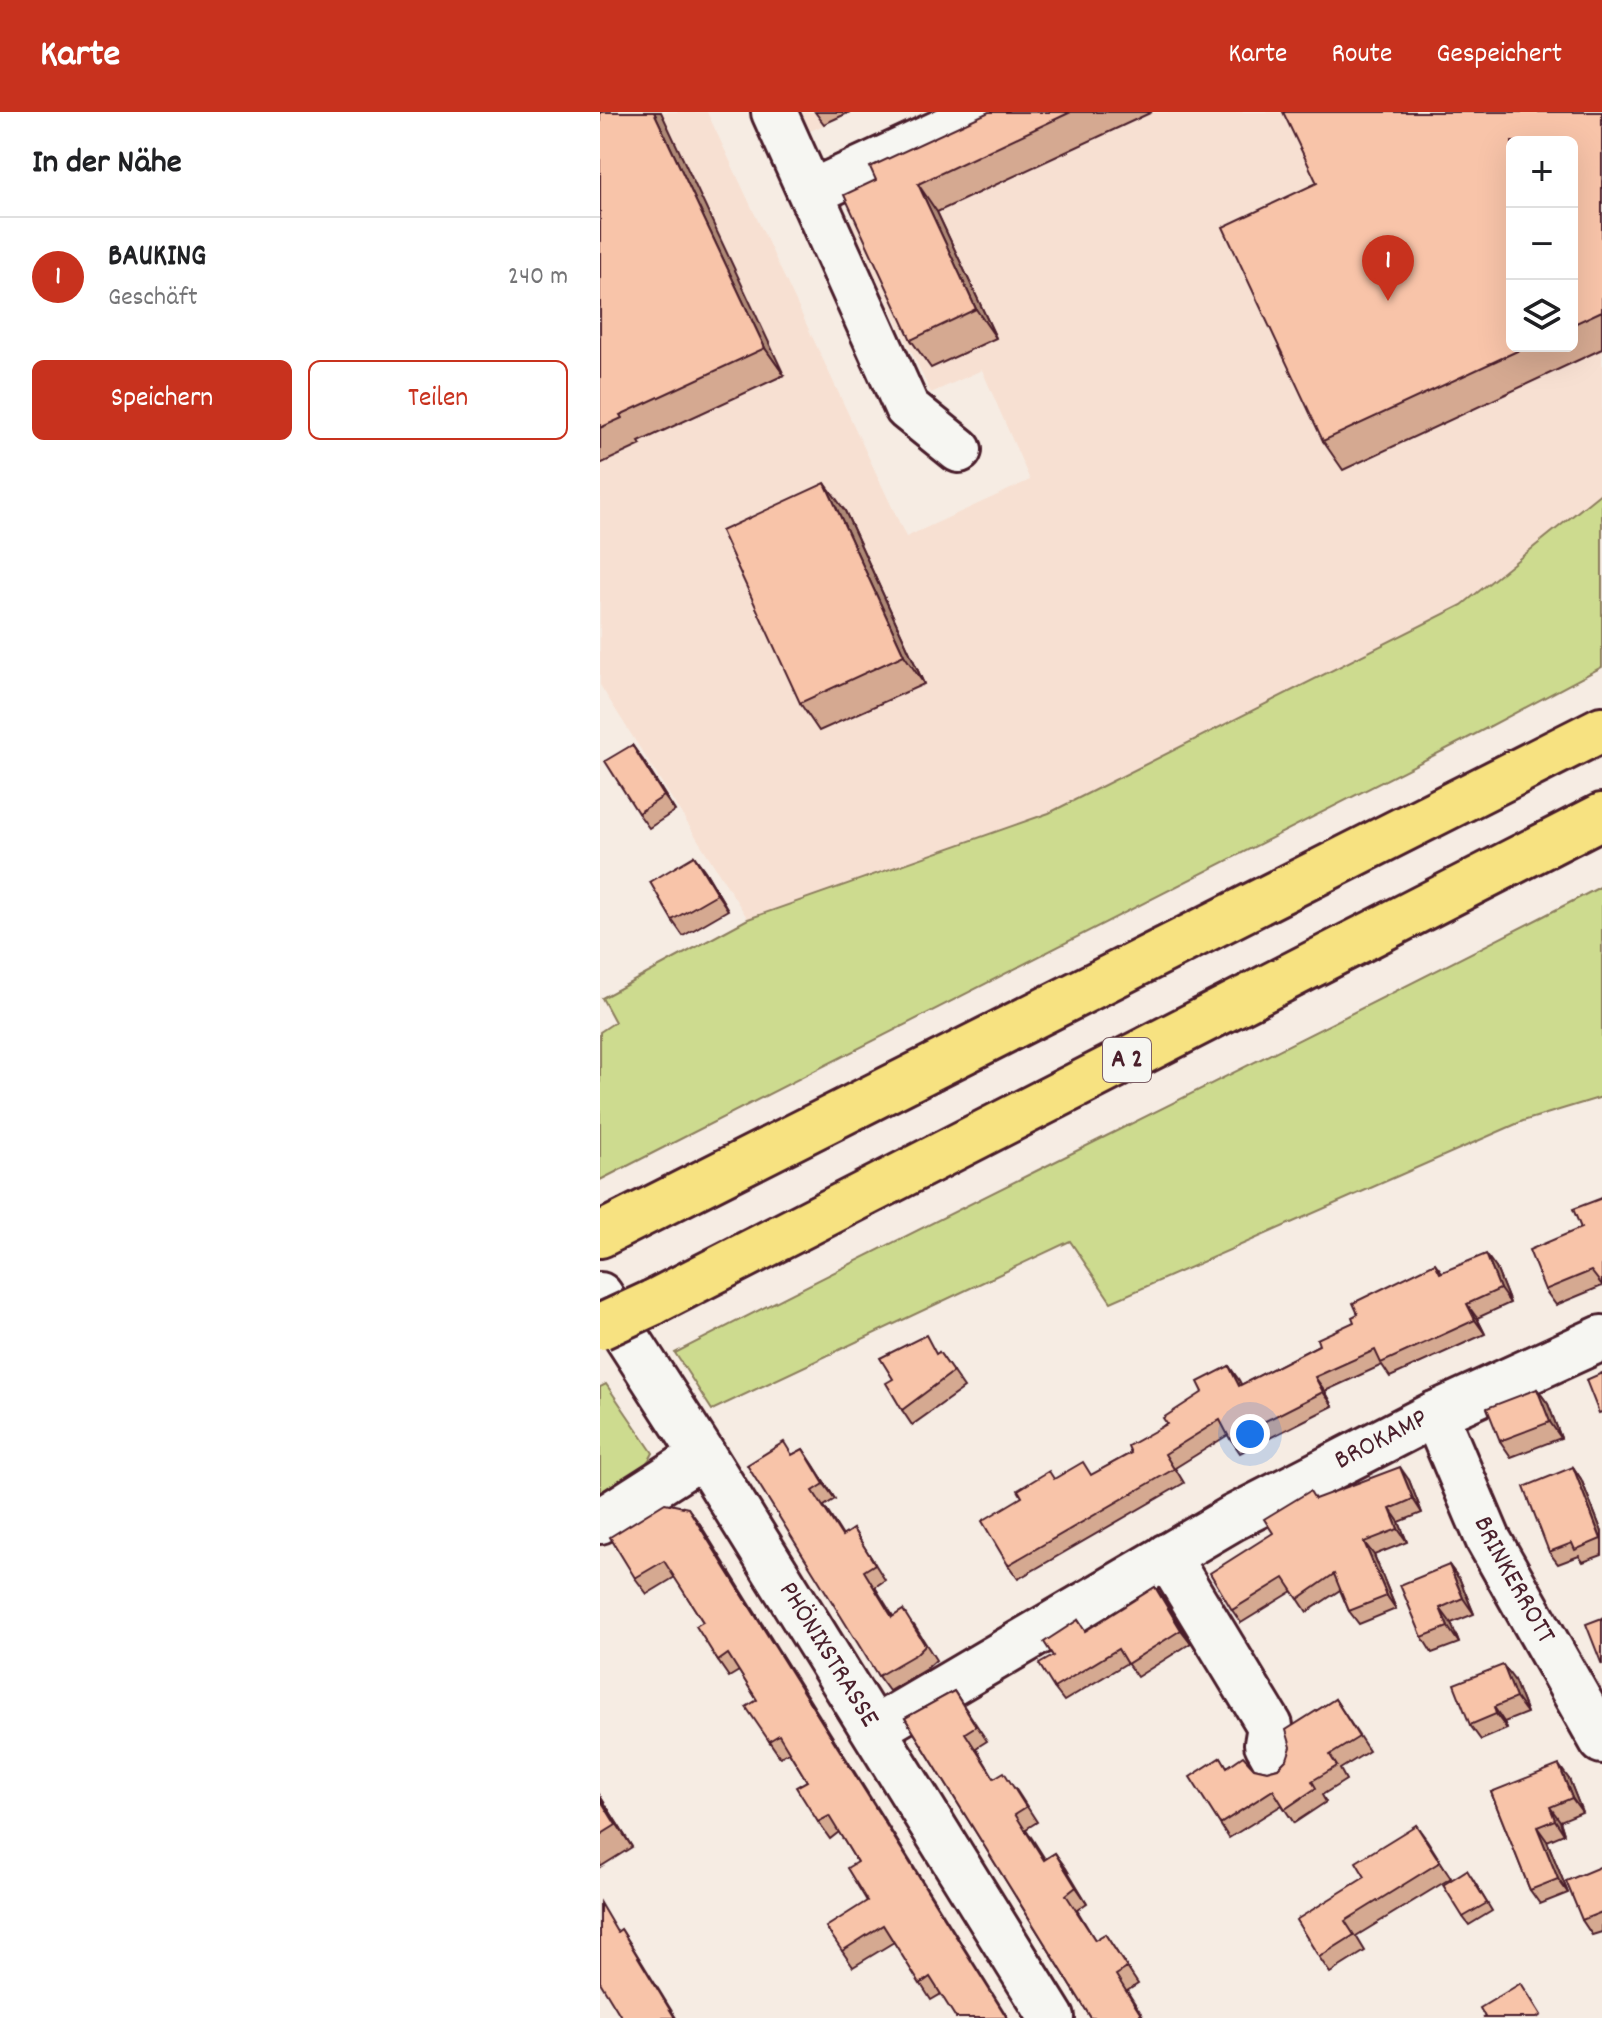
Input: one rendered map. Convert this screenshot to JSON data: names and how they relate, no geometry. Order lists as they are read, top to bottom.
{
  "streets": {
    "highway": ["A 2"],
    "street": ["BROKAMP", "BRINKERROTT", "PHÖNIXSTRASSE"]
  },
  "crossings": [
    ["BROKAMP", "BRINKERROTT"],
    ["BROKAMP", "PHÖNIXSTRASSE"]
  ],
  "page": {
    "header": "Karte",
    "nav": ["Karte", "Route", "Gespeichert"],
    "heading": "In der Nähe",
    "map_buttons": ["+", "−"],
    "list": [
      {
        "mark": "1",
        "name": "BAUKING",
        "note": "Geschäft",
        "value": "240 m"
      }
    ],
    "pins": "1",
    "buttons": ["Speichern", "Teilen"]
  }
}
